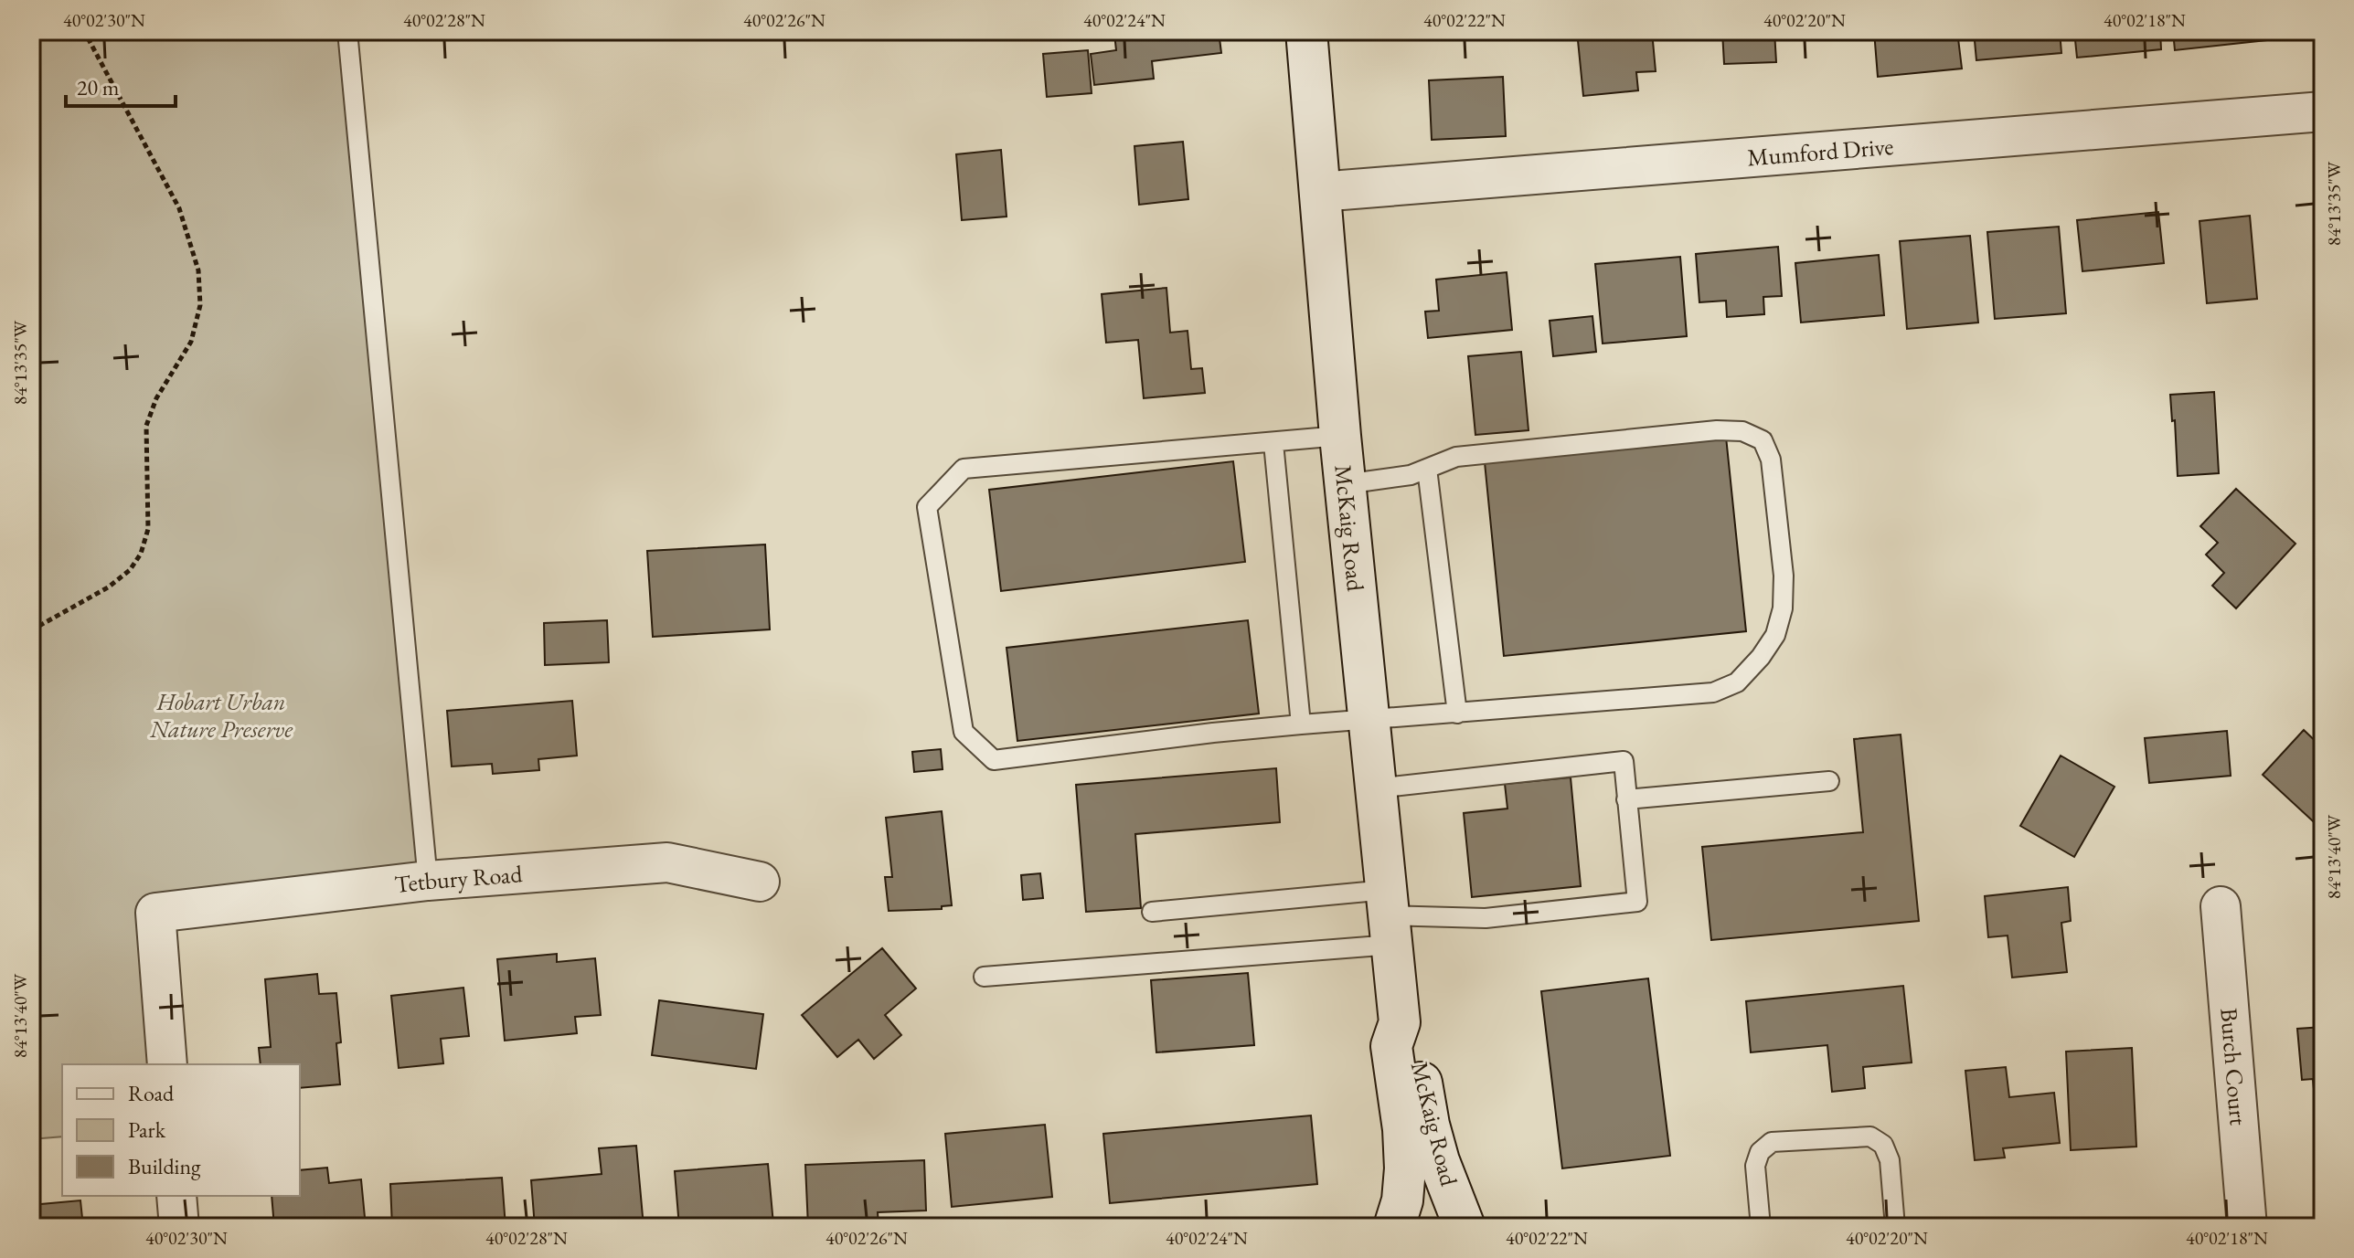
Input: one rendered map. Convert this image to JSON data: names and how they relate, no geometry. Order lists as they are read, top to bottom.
{
  "streets": {
    "street": [
      "Mumford Drive",
      "McKaig Road",
      "Tetbury Road",
      "Burch Court"
    ]
  },
  "crossings": [
    ["Mumford Drive", "McKaig Road"]
  ],
  "parks": ["Hobart Urban Nature Preserve"],
  "legend": ["Road", "Park", "Building"],
  "scale_bar": "20 m",
  "coordinates": [
    "40°02'30\"N",
    "40°02'28\"N",
    "40°02'26\"N",
    "40°02'24\"N",
    "40°02'22\"N",
    "40°02'20\"N",
    "40°02'18\"N",
    "84°13'35\"W",
    "84°13'40\"W"
  ]
}
